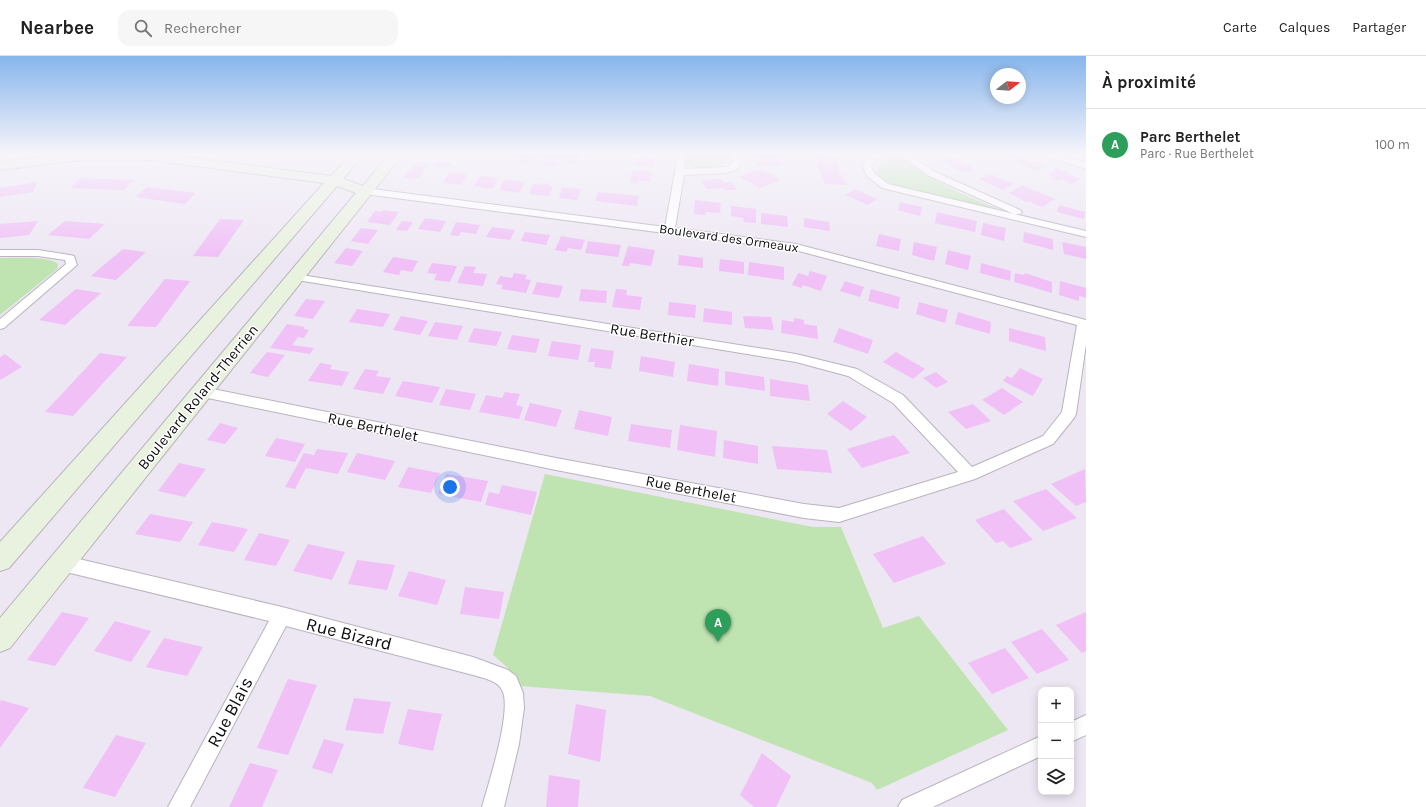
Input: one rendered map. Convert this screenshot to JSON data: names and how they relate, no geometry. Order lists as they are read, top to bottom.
{
  "streets": {
    "main road": ["Boulevard des Ormeaux", "Boulevard Roland-Therrien"],
    "street": [
      "Rue Berthier",
      "Rue Berthelet",
      "Rue Bizard",
      "Rue Blais"
    ]
  },
  "crossings": [
    ["Boulevard des Ormeaux", "Boulevard Roland-Therrien"],
    ["Boulevard des Ormeaux", "Rue Berthelet"],
    ["Rue Berthier", "Boulevard Roland-Therrien"],
    ["Rue Berthier", "Rue Berthelet"],
    ["Boulevard Roland-Therrien", "Rue Berthelet"],
    ["Boulevard Roland-Therrien", "Rue Bizard"],
    ["Rue Bizard", "Rue Blais"]
  ],
  "north": "right",
  "page": {
    "header": "Nearbee",
    "search": "Rechercher",
    "nav": ["Carte", "Calques", "Partager"],
    "heading": "À proximité",
    "list": [
      {
        "mark": "A",
        "name": "Parc Berthelet",
        "note": "Parc · Rue Berthelet",
        "value": "100 m"
      }
    ],
    "pins": "A",
    "map_buttons": ["+", "−"]
  }
}
